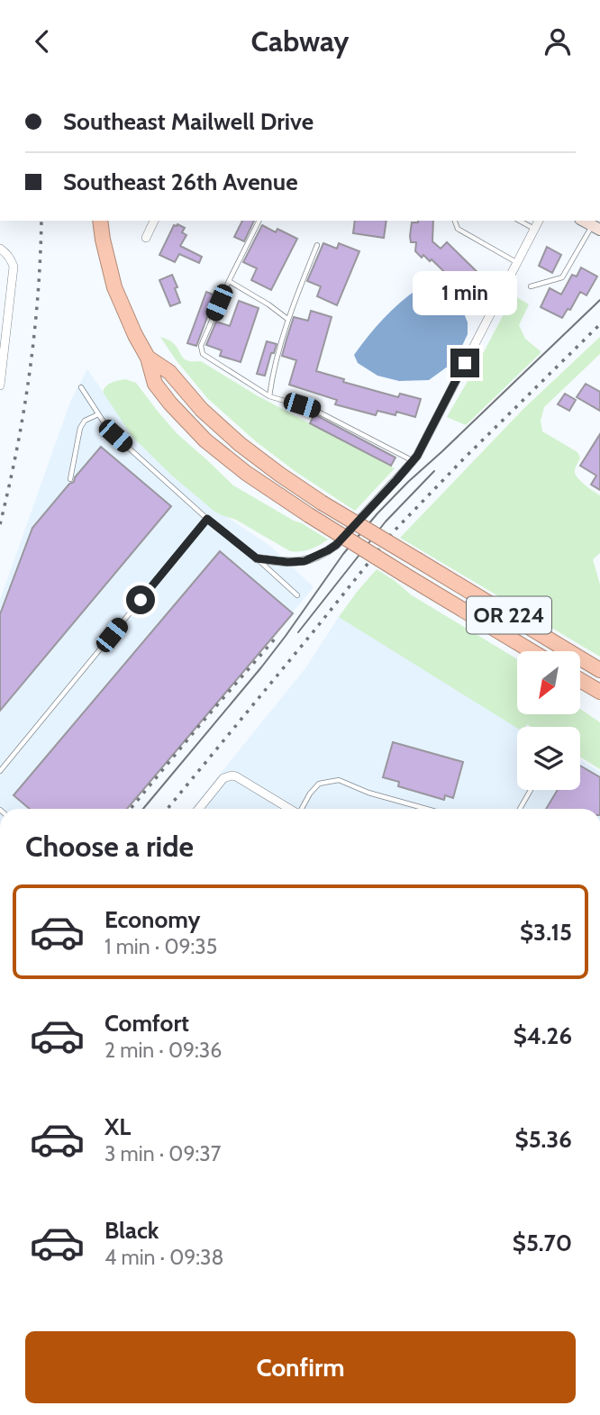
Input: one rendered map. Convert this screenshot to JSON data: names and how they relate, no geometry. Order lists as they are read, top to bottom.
{
  "streets": {
    "highway": ["OR 224"]
  },
  "north": "bottom left",
  "page": {
    "header": "Cabway",
    "banner": ["Southeast Mailwell Drive", "Southeast 26th Avenue"],
    "bubble": "1 min",
    "heading": "Choose a ride",
    "list": [
      {
        "name": "Economy",
        "note": "1 min · 09:35",
        "value": "$3.15"
      },
      {
        "name": "Comfort",
        "note": "2 min · 09:36",
        "value": "$4.26"
      },
      {
        "name": "XL",
        "note": "3 min · 09:37",
        "value": "$5.36"
      },
      {
        "name": "Black",
        "note": "4 min · 09:38",
        "value": "$5.70"
      }
    ],
    "buttons": "Confirm"
  }
}
